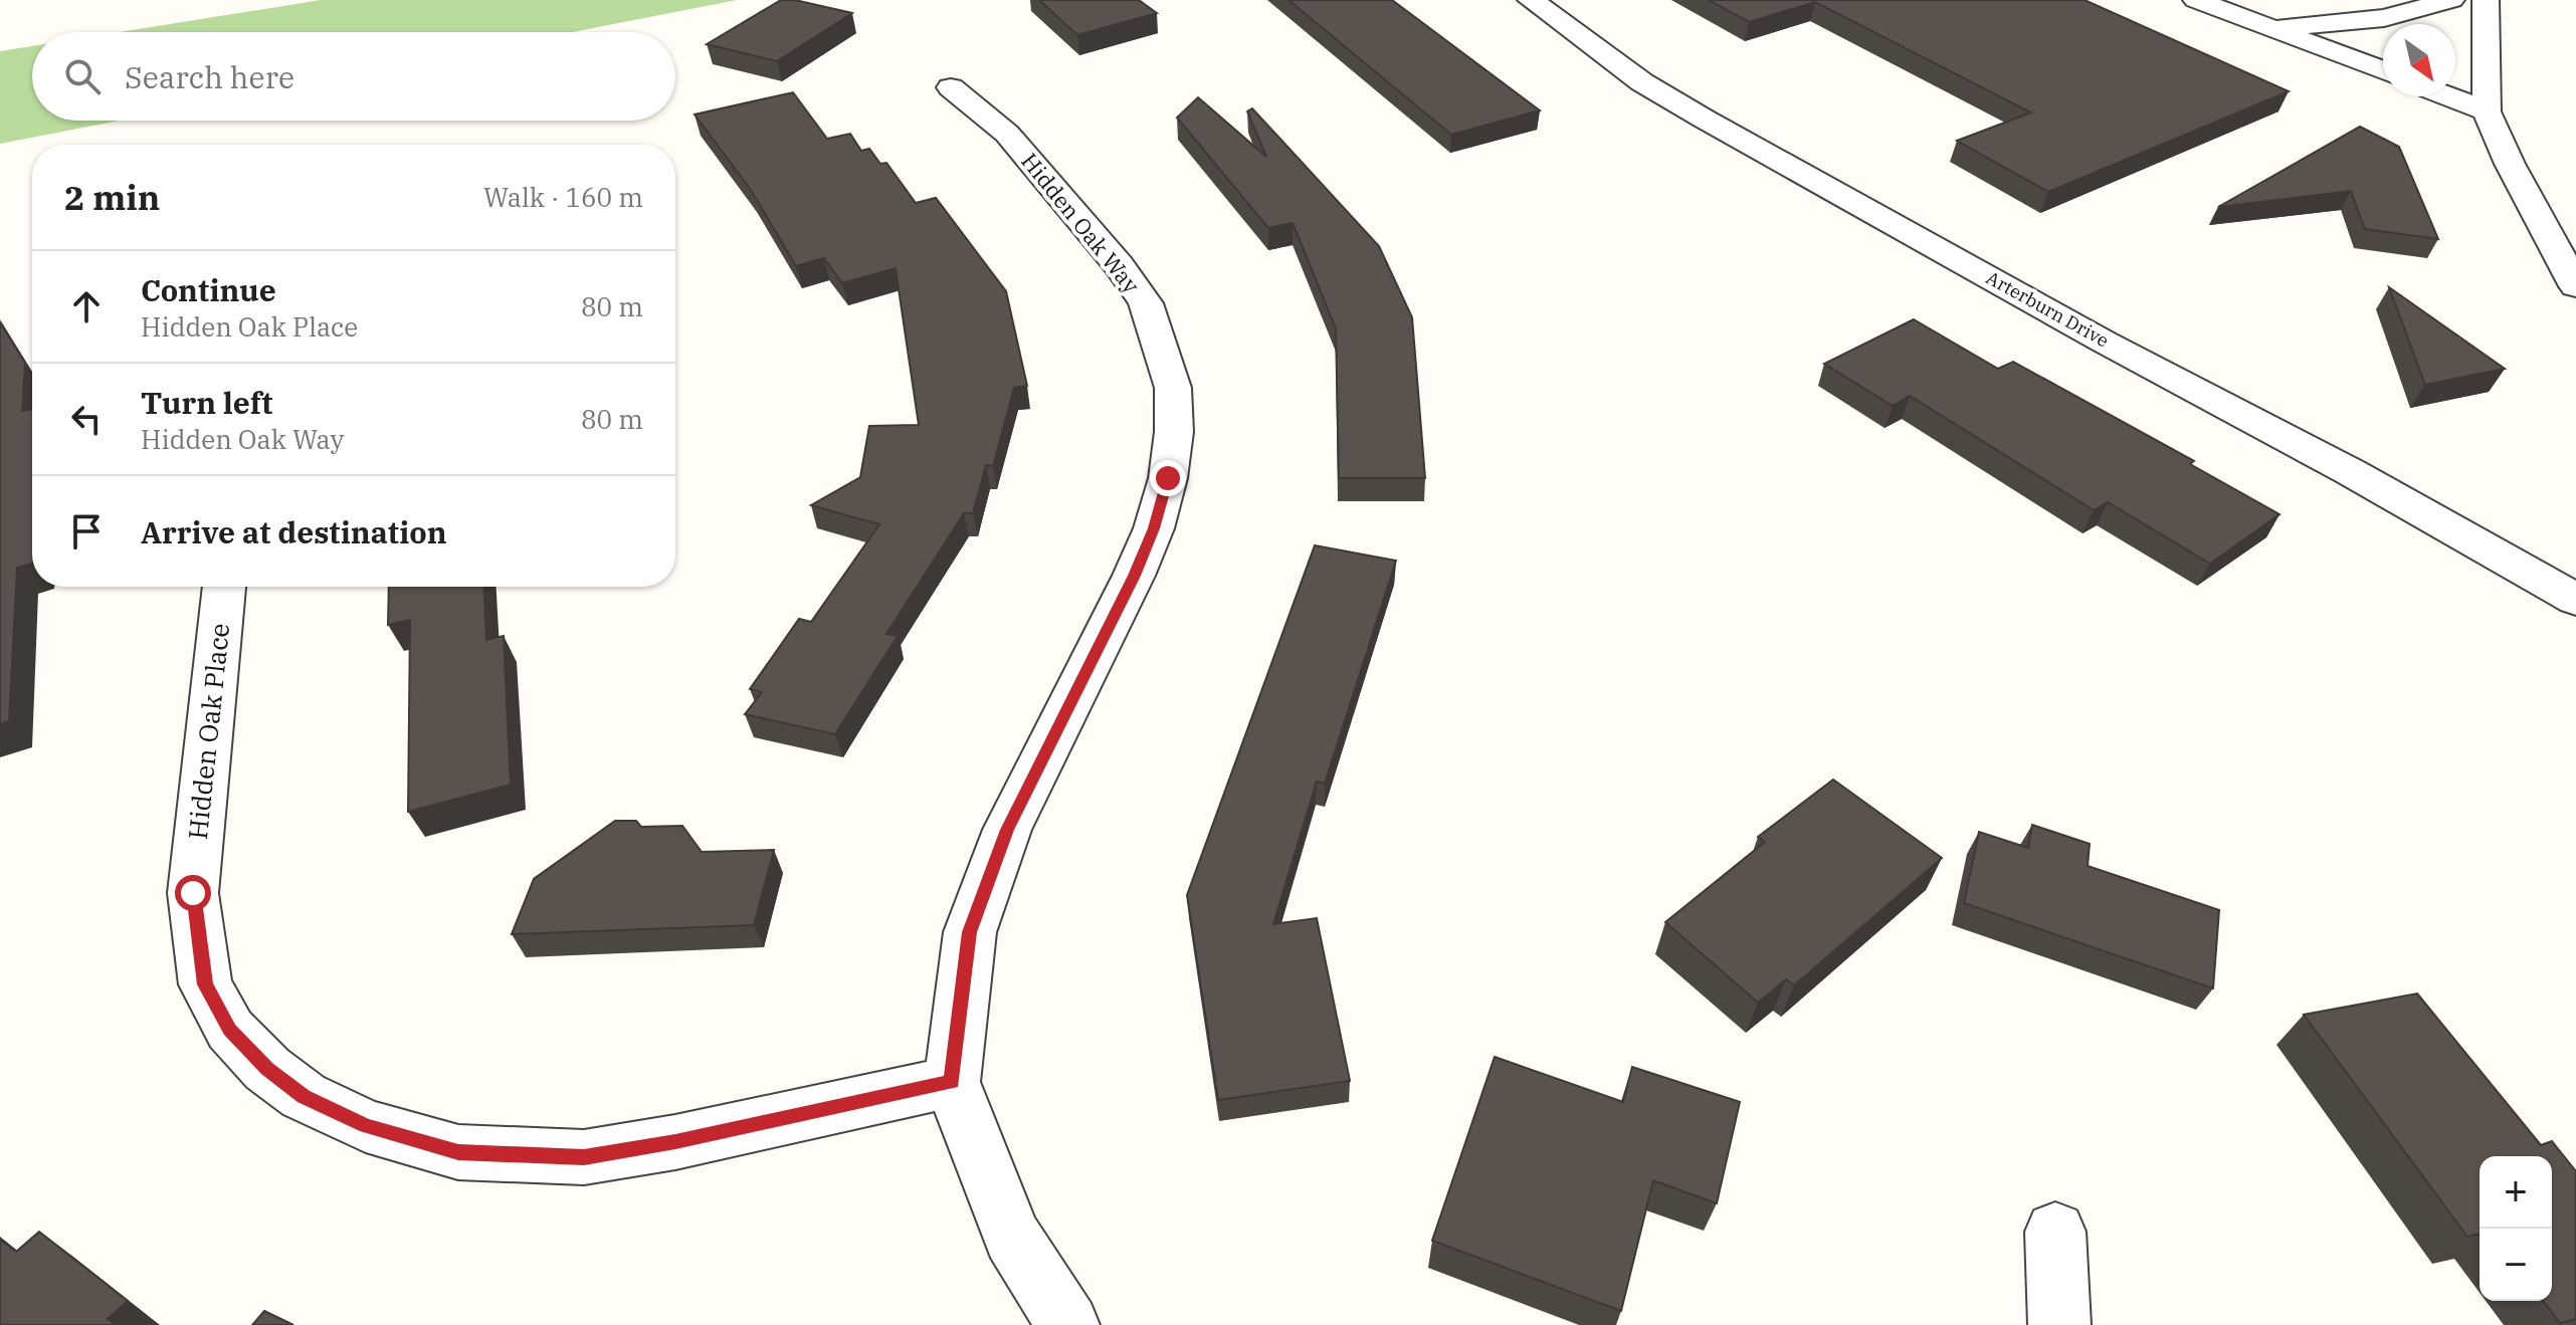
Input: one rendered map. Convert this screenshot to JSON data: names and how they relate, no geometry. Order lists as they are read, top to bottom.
{
  "streets": {
    "street": ["Hidden Oak Way", "Arterburn Drive", "Hidden Oak Place"]
  },
  "crossings": [
    ["Hidden Oak Way", "Hidden Oak Place"]
  ],
  "north": "bottom right",
  "page": {
    "search": "Search here",
    "heading": ["2 min", "Walk · 160 m"],
    "list": [
      ["Continue", "Hidden Oak Place", "80 m"],
      ["Turn left", "Hidden Oak Way", "80 m"],
      "Arrive at destination"
    ],
    "map_buttons": ["+", "−"]
  }
}
